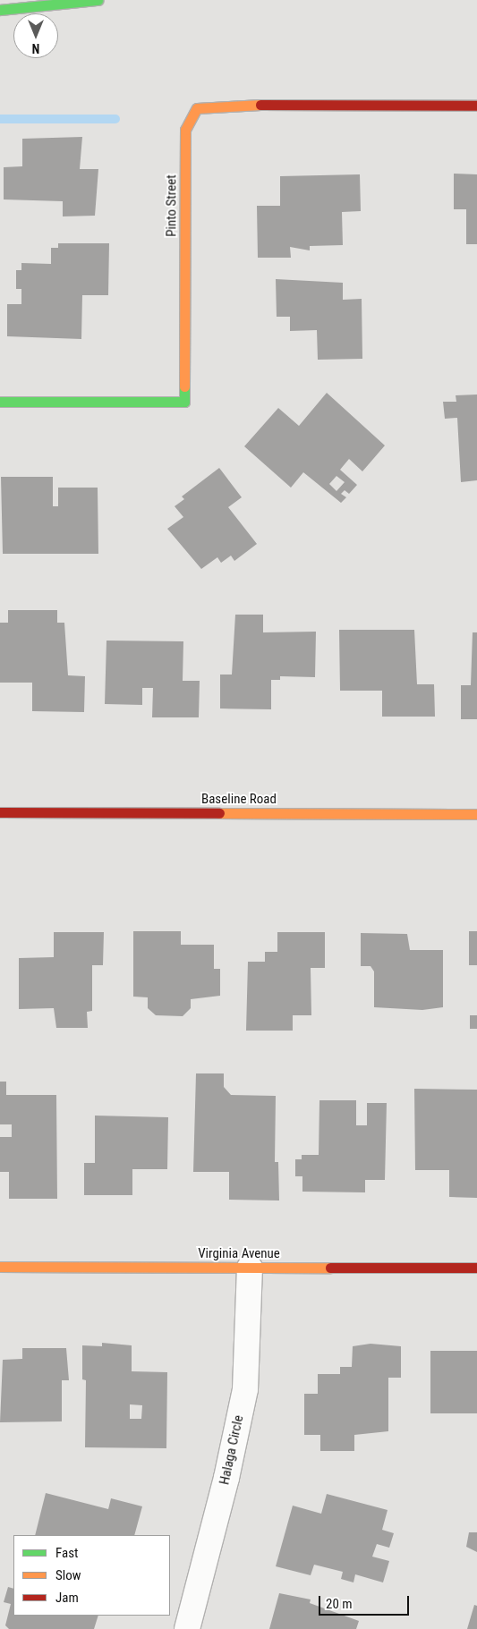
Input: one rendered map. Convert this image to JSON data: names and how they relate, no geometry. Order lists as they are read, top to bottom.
{
  "streets": {
    "main road": ["Pinto Street", "Baseline Road", "Virginia Avenue"],
    "street": ["Halaga Circle"]
  },
  "crossings": [
    ["Virginia Avenue", "Halaga Circle"]
  ],
  "legend": ["Fast", "Slow", "Jam"],
  "scale_bar": "20 m",
  "north": "bottom"
}
